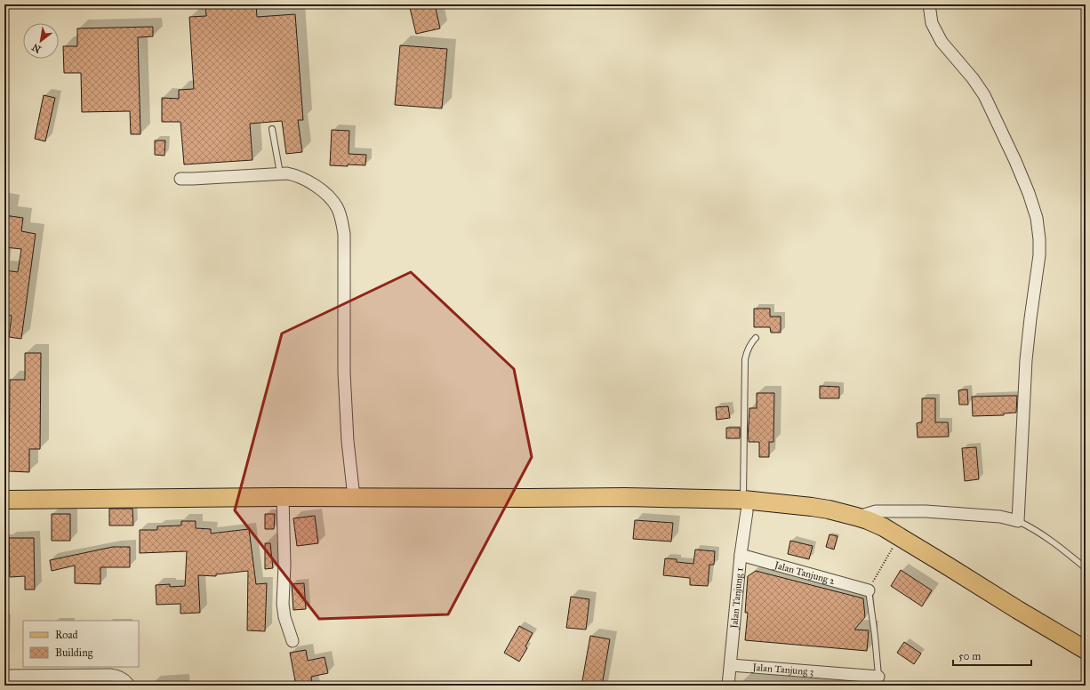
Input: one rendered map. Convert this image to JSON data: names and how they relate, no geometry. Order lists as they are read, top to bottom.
{
  "streets": {
    "street": ["Jalan Tanjung 2", "Jalan Tanjung 1", "Jalan Tanjung 3"]
  },
  "crossings": [
    ["Jalan Tanjung 2", "Jalan Tanjung 1"],
    ["Jalan Tanjung 1", "Jalan Tanjung 3"]
  ],
  "legend": ["Road", "Building"],
  "scale_bar": "50 m",
  "north": "bottom left"
}
